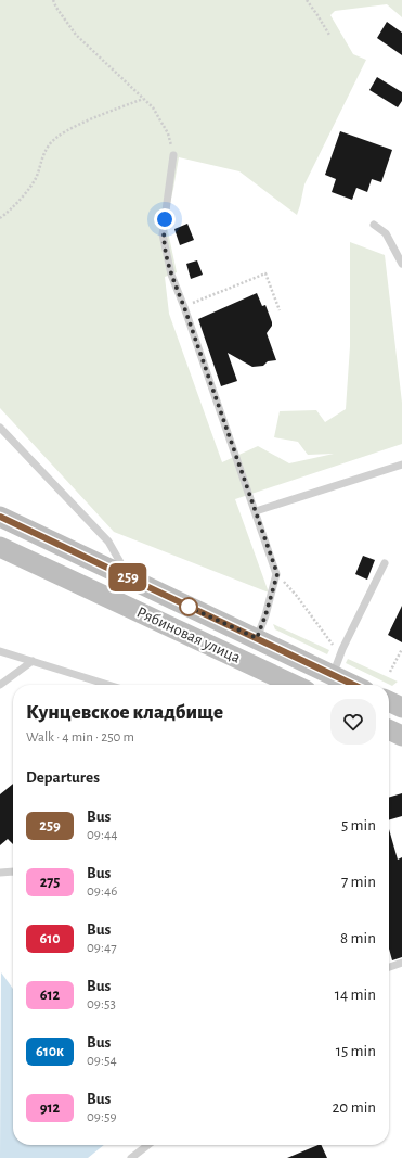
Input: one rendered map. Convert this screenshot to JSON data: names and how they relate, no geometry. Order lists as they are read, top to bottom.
{
  "streets": {
    "main road": ["Рябиновая улица"]
  },
  "lines": ["bus line 259"],
  "page": {
    "on_map": "259",
    "heading": [
      ["Кунцевское кладбище", "Walk · 4 min · 250 m"],
      "Departures"
    ],
    "list": [
      {
        "mark": "259",
        "name": "Bus",
        "note": "09:44",
        "value": "5 min"
      },
      {
        "mark": "275",
        "name": "Bus",
        "note": "09:46",
        "value": "7 min"
      },
      {
        "mark": "610",
        "name": "Bus",
        "note": "09:47",
        "value": "8 min"
      },
      {
        "mark": "612",
        "name": "Bus",
        "note": "09:53",
        "value": "14 min"
      },
      {
        "mark": "610к",
        "name": "Bus",
        "note": "09:54",
        "value": "15 min"
      },
      {
        "mark": "912",
        "name": "Bus",
        "note": "09:59",
        "value": "20 min"
      }
    ]
  }
}
